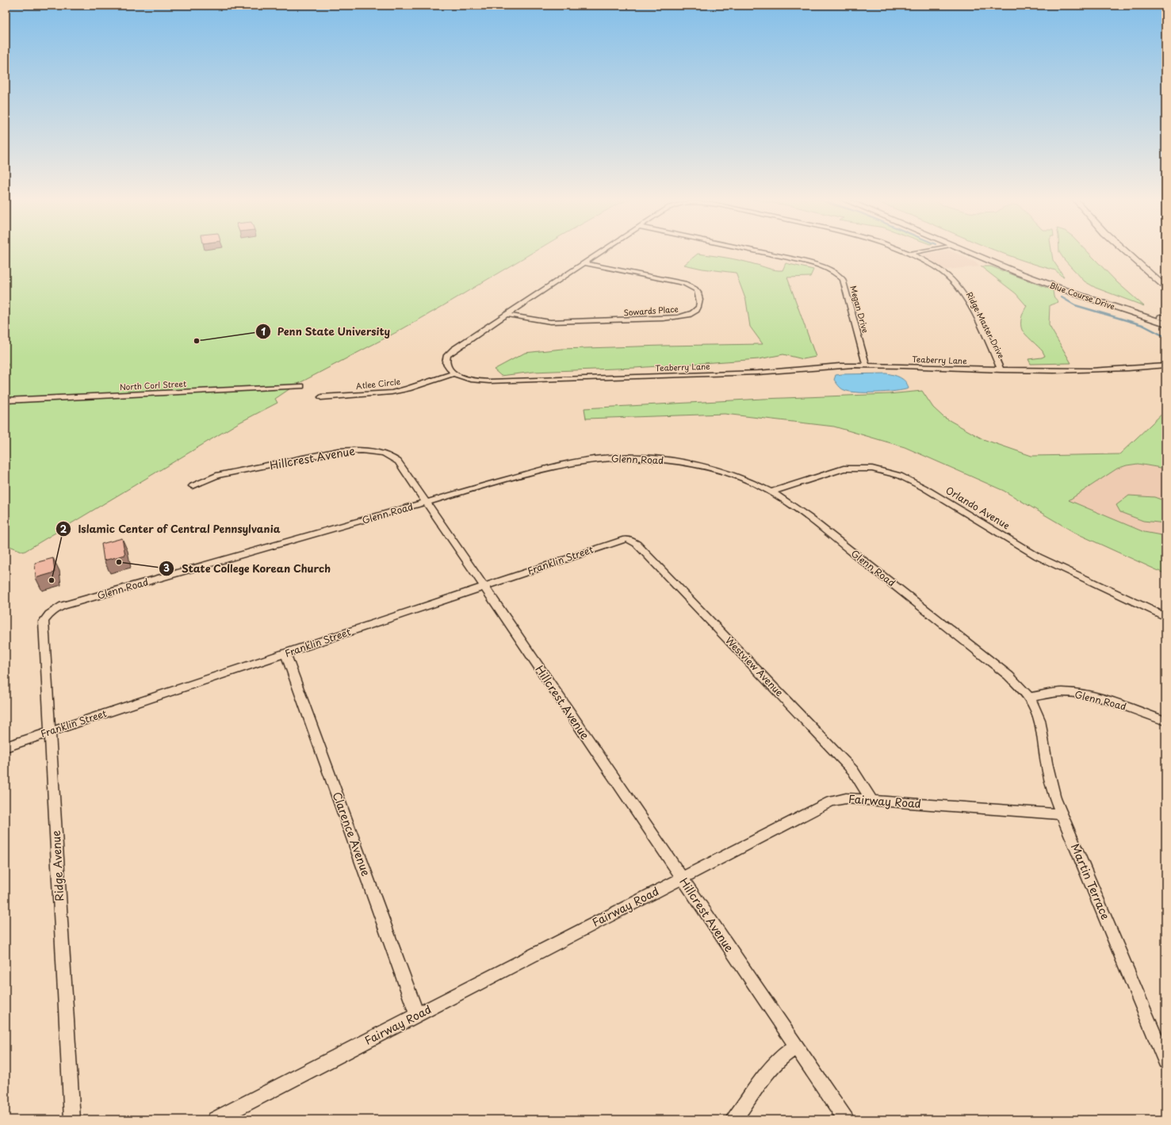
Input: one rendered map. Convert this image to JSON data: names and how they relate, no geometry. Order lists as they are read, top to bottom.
{
  "streets": {
    "main road": ["Blue Course Drive"],
    "street": [
      "Megan Drive",
      "Sowards Place",
      "Ridge Master Drive",
      "Teaberry Lane",
      "Atlee Circle",
      "North Corl Street",
      "Hillcrest Avenue",
      "Glenn Road",
      "Orlando Avenue",
      "Franklin Street",
      "Westview Avenue",
      "Fairway Road",
      "Clarence Avenue",
      "Ridge Avenue",
      "Martin Terrace"
    ]
  },
  "crossings": [
    ["Megan Drive", "Teaberry Lane"],
    ["Ridge Master Drive", "Teaberry Lane"],
    ["Teaberry Lane", "Atlee Circle"],
    ["Hillcrest Avenue", "Glenn Road"],
    ["Hillcrest Avenue", "Franklin Street"],
    ["Hillcrest Avenue", "Fairway Road"],
    ["Glenn Road", "Orlando Avenue"],
    ["Glenn Road", "Ridge Avenue"],
    ["Glenn Road", "Martin Terrace"],
    ["Franklin Street", "Westview Avenue"],
    ["Franklin Street", "Clarence Avenue"],
    ["Franklin Street", "Ridge Avenue"],
    ["Westview Avenue", "Fairway Road"],
    ["Fairway Road", "Clarence Avenue"],
    ["Fairway Road", "Martin Terrace"]
  ],
  "places": ["Penn State University", "State College Korean Church", "Islamic Center of Central Pennsylvania"]
}
